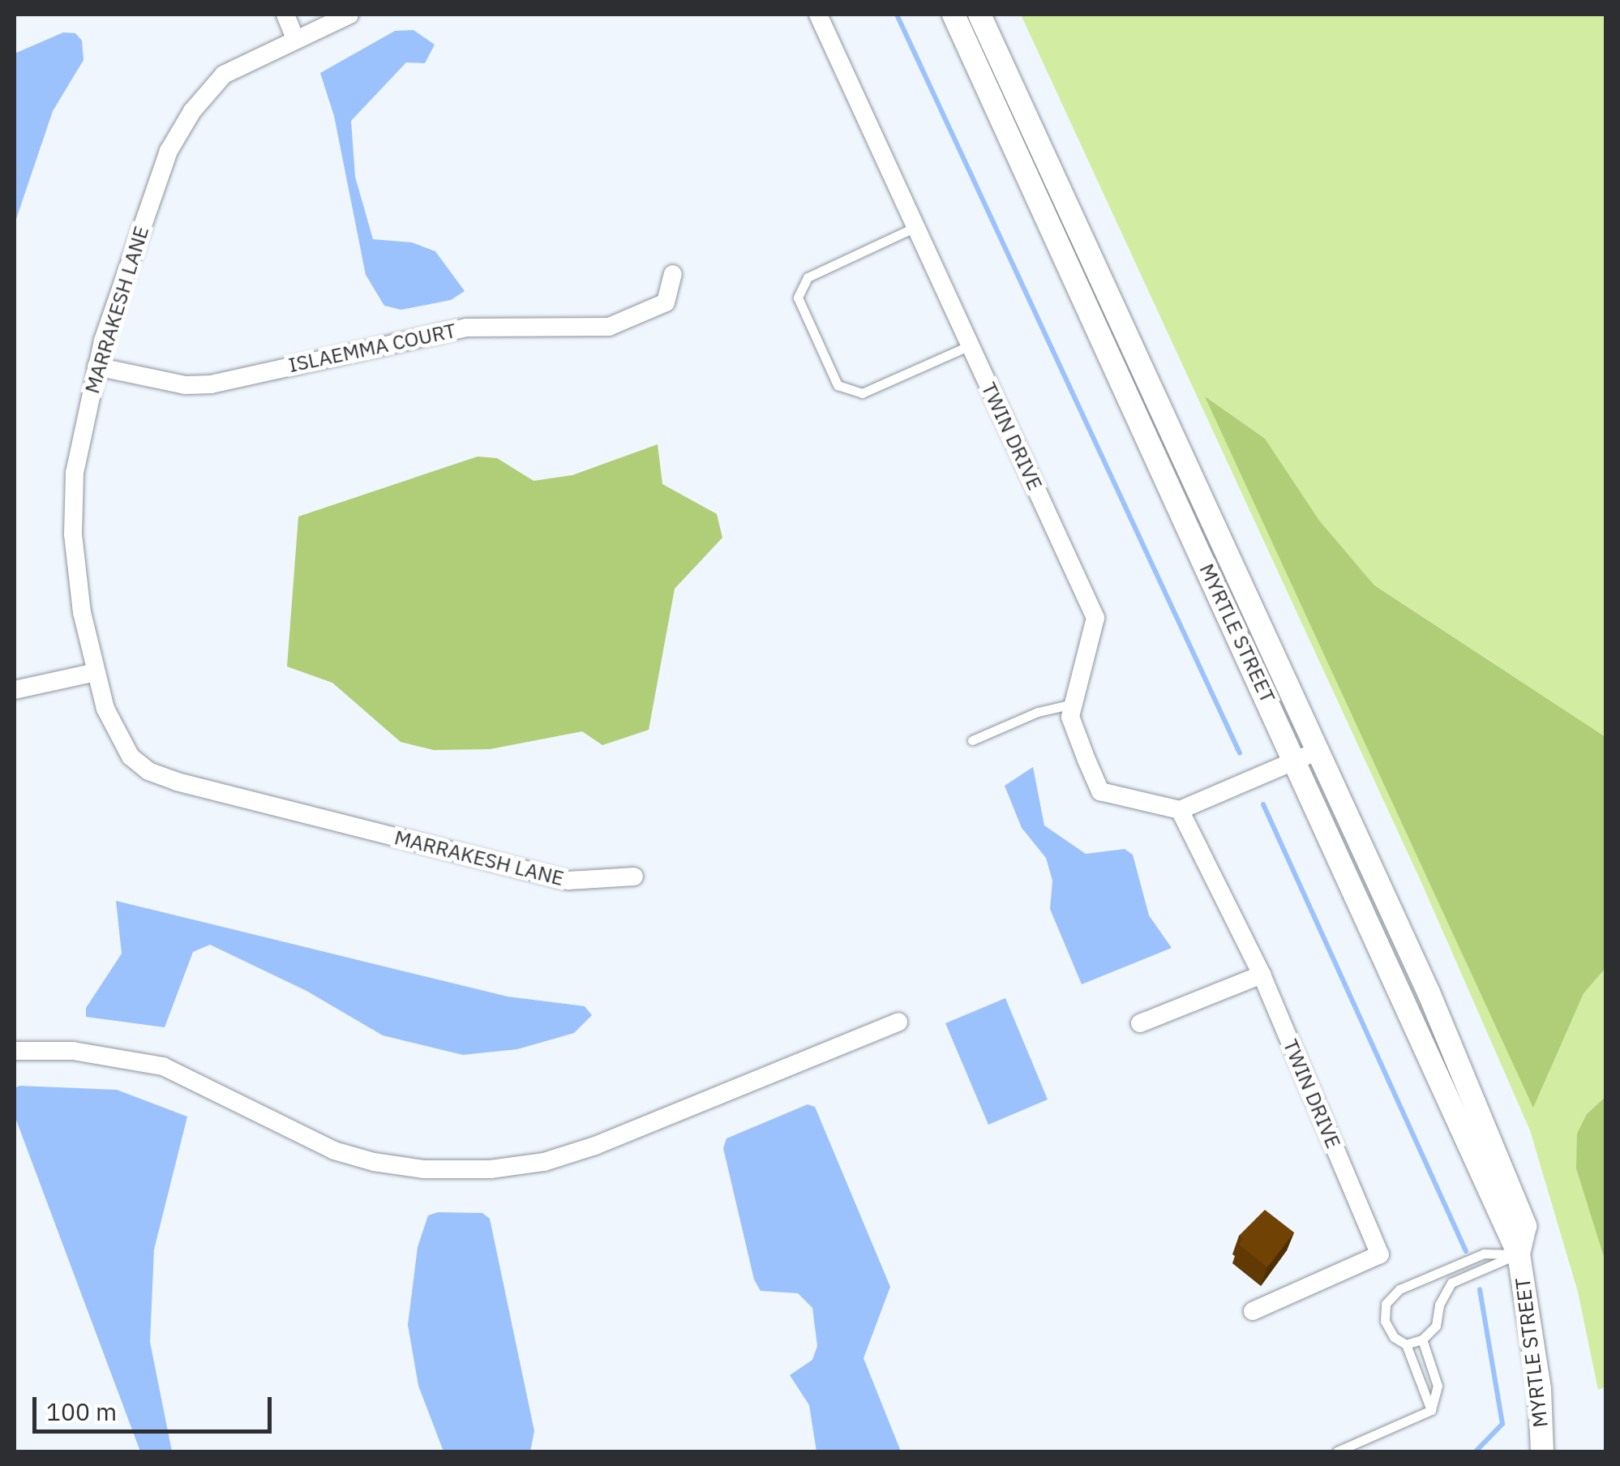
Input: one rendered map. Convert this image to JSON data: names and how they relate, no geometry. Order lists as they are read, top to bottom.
{
  "streets": {
    "street": [
      "MARRAKESH LANE",
      "ISLAEMMA COURT",
      "TWIN DRIVE",
      "MYRTLE STREET"
    ]
  },
  "crossings": [
    ["MARRAKESH LANE", "ISLAEMMA COURT"]
  ],
  "scale_bar": "100 m"
}
